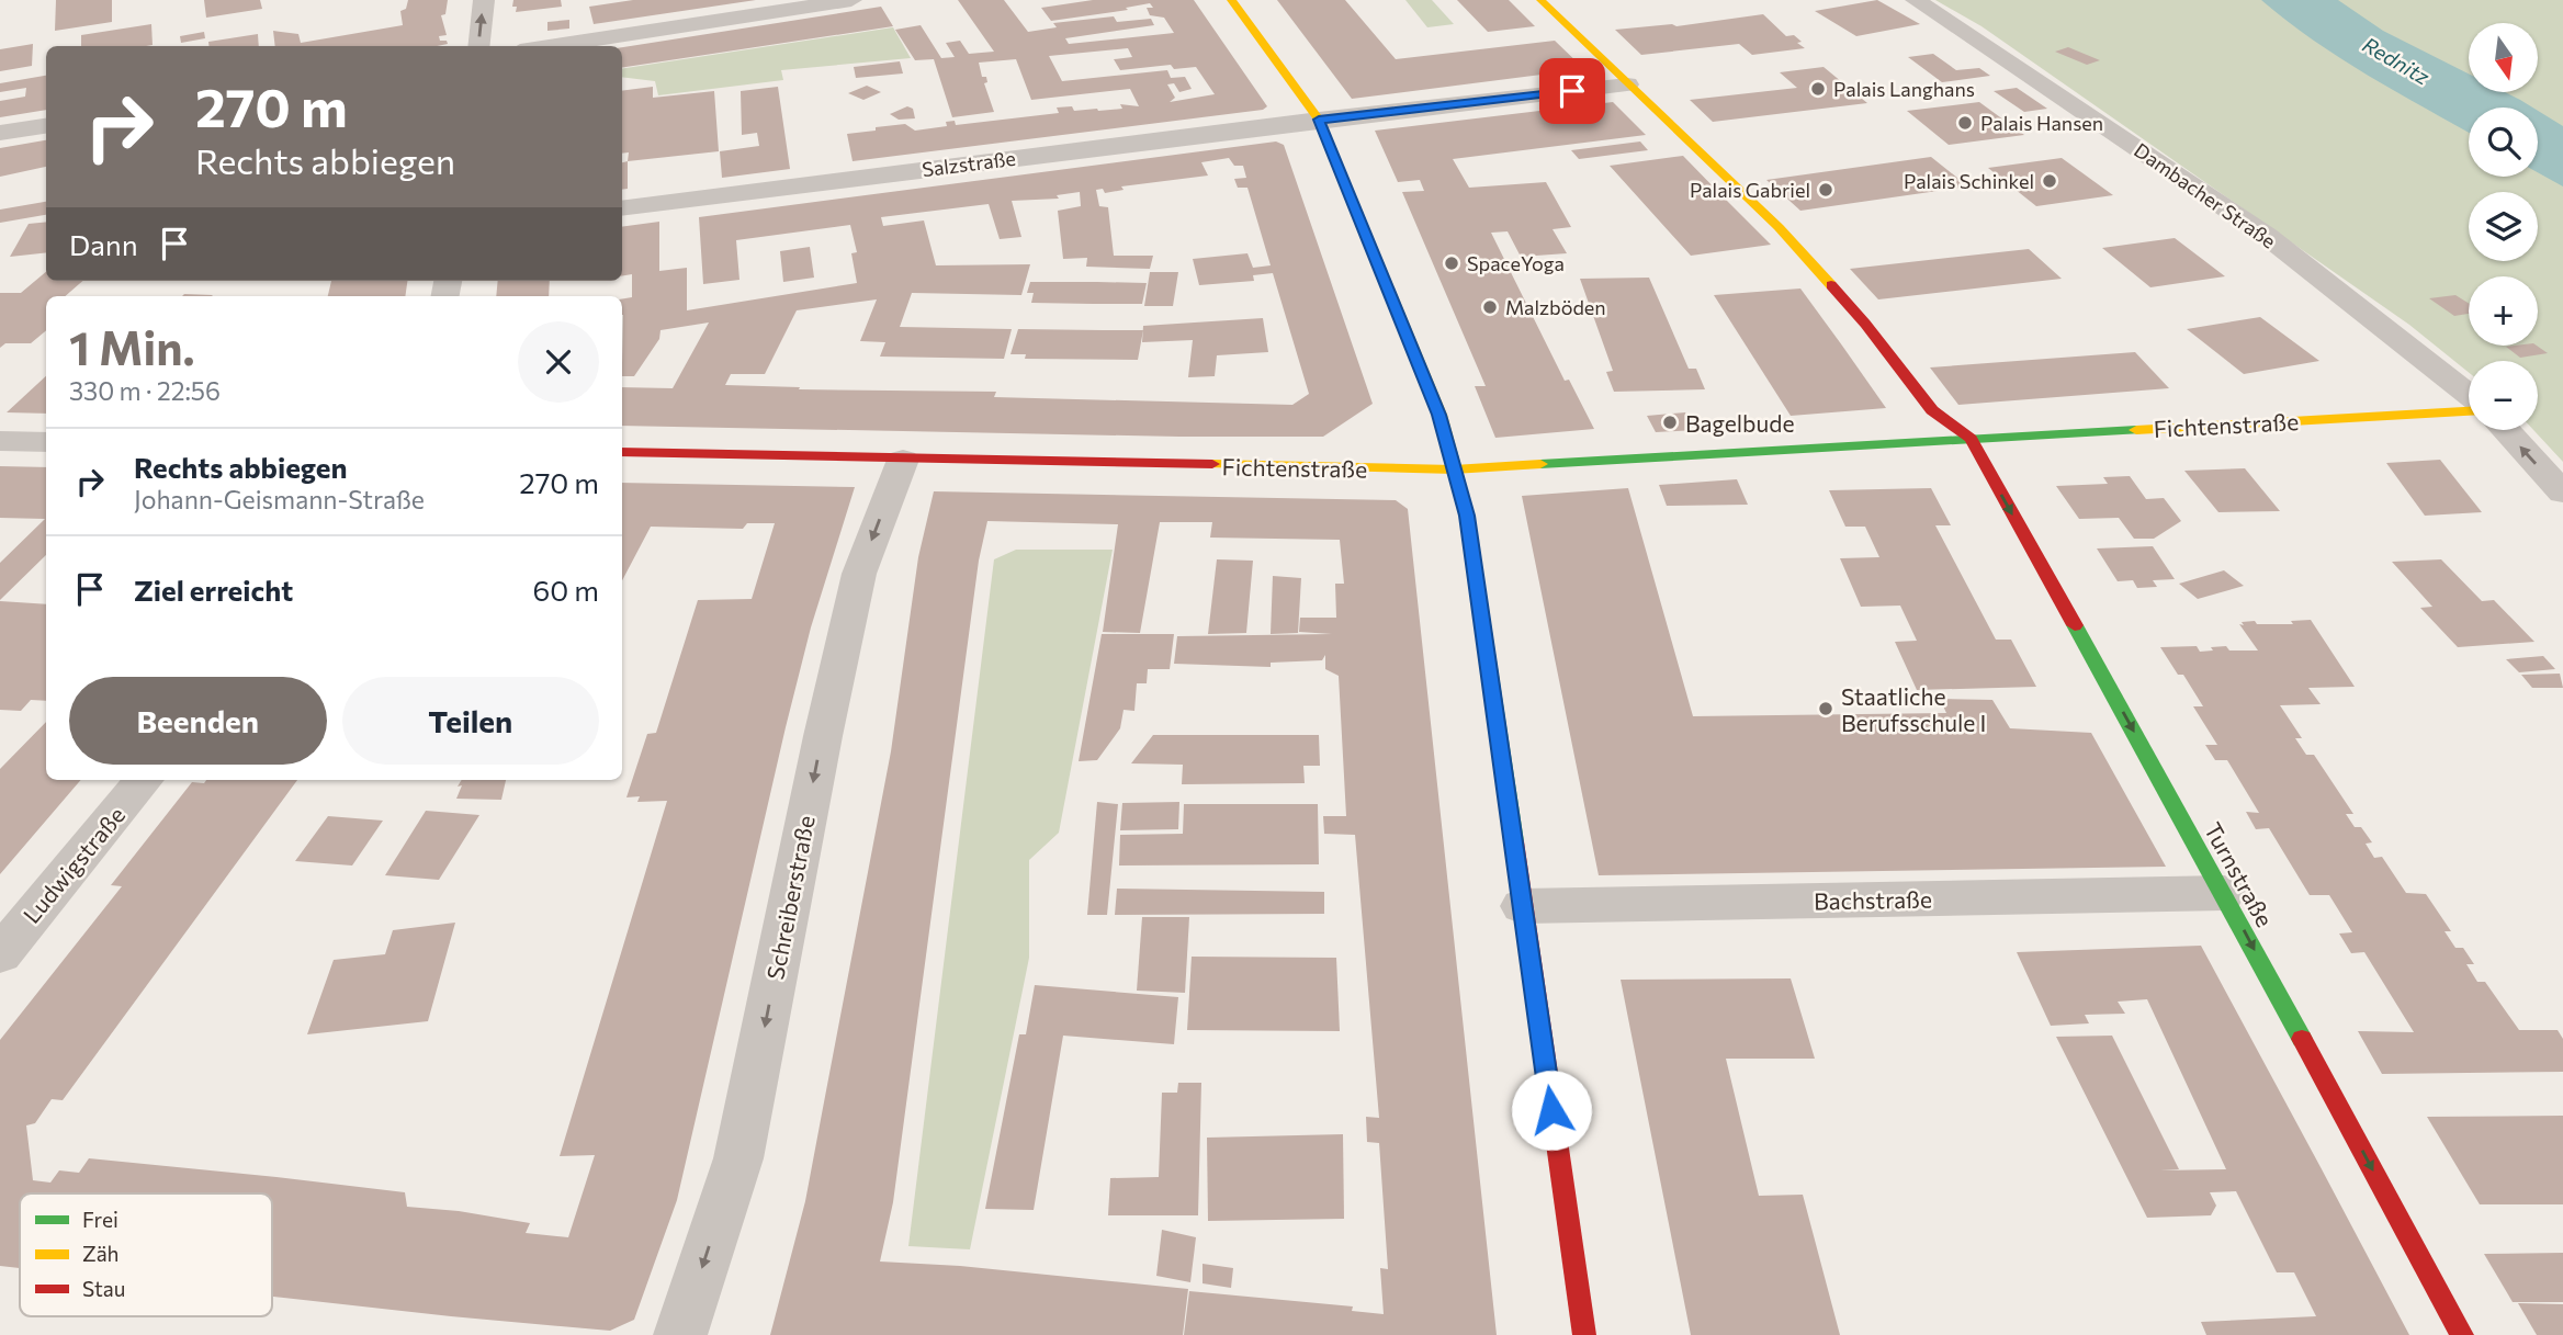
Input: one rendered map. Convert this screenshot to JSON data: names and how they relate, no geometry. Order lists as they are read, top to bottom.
{
  "streets": {
    "street": [
      "Salzstraße",
      "Dambacher Straße",
      "Fichtenstraße",
      "Ludwigstraße",
      "Turnstraße",
      "Schreiberstraße",
      "Bachstraße"
    ]
  },
  "crossings": [
    ["Fichtenstraße", "Turnstraße"],
    ["Fichtenstraße", "Schreiberstraße"],
    ["Turnstraße", "Bachstraße"]
  ],
  "one_way": ["Turnstraße", "Schreiberstraße"],
  "water": ["Rednitz"],
  "places": [
    "Palais Langhans",
    "Palais Hansen",
    "Palais Schinkel",
    "Palais Gabriel",
    "SpaceYoga",
    "Malzböden",
    "Bagelbude",
    "Staatliche Berufsschule I"
  ],
  "legend": ["Frei", "Zäh", "Stau"],
  "north": "bottom",
  "page": {
    "map_buttons": ["+", "−"],
    "turn": ["270 m", "Rechts abbiegen"],
    "then": "Dann",
    "heading": ["1 Min.", "330 m · 22:56"],
    "list": [
      {
        "name": "Rechts abbiegen",
        "note": "Johann-Geismann-Straße",
        "value": "270 m"
      },
      {
        "name": "Ziel erreicht",
        "value": "60 m"
      }
    ],
    "buttons": ["Beenden", "Teilen"]
  }
}
